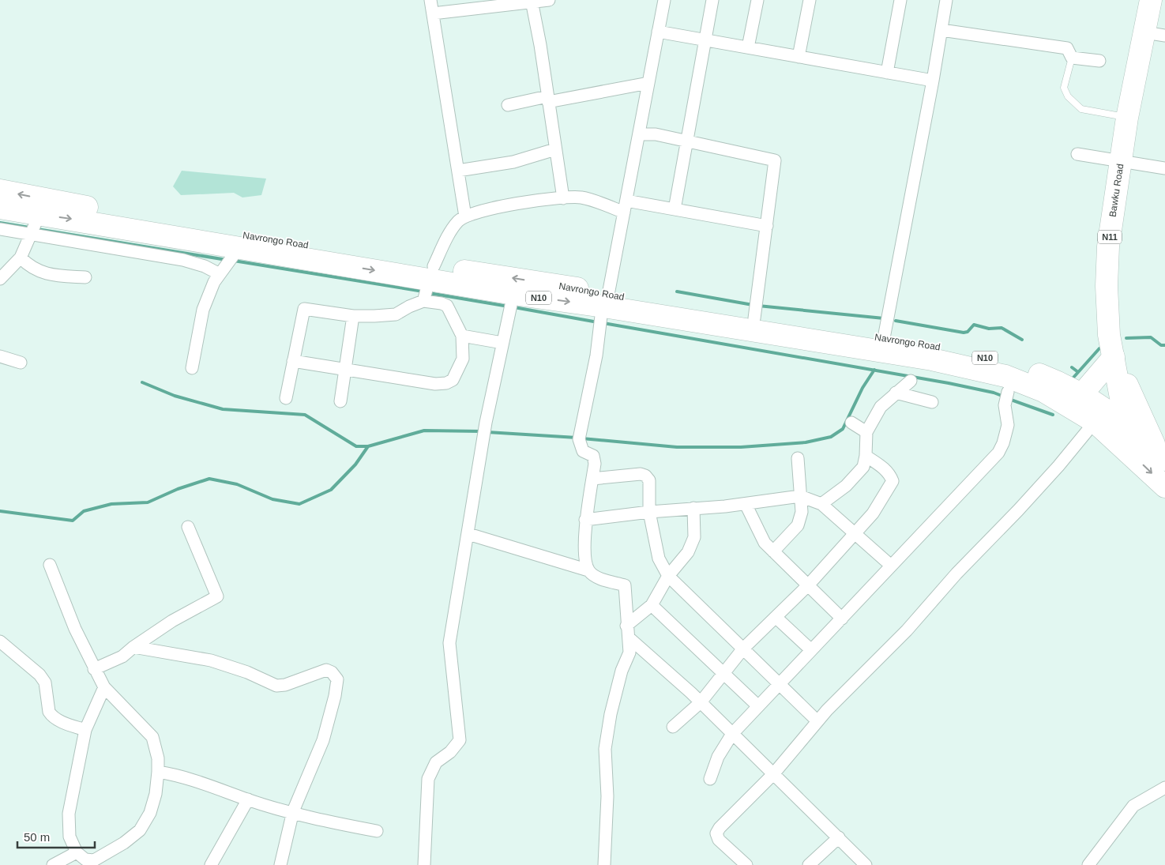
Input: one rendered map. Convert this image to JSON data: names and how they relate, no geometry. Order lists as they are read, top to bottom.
{
  "streets": {
    "highway": [
      "Bawku Road",
      "N11",
      "Navrongo Road",
      "N10"
    ]
  },
  "crossings": [
    ["Bawku Road", "N11"],
    ["Bawku Road", "Navrongo Road"],
    ["Bawku Road", "N10"],
    ["N11", "Navrongo Road"],
    ["Navrongo Road", "N10"]
  ],
  "scale_bar": "50 m"
}
